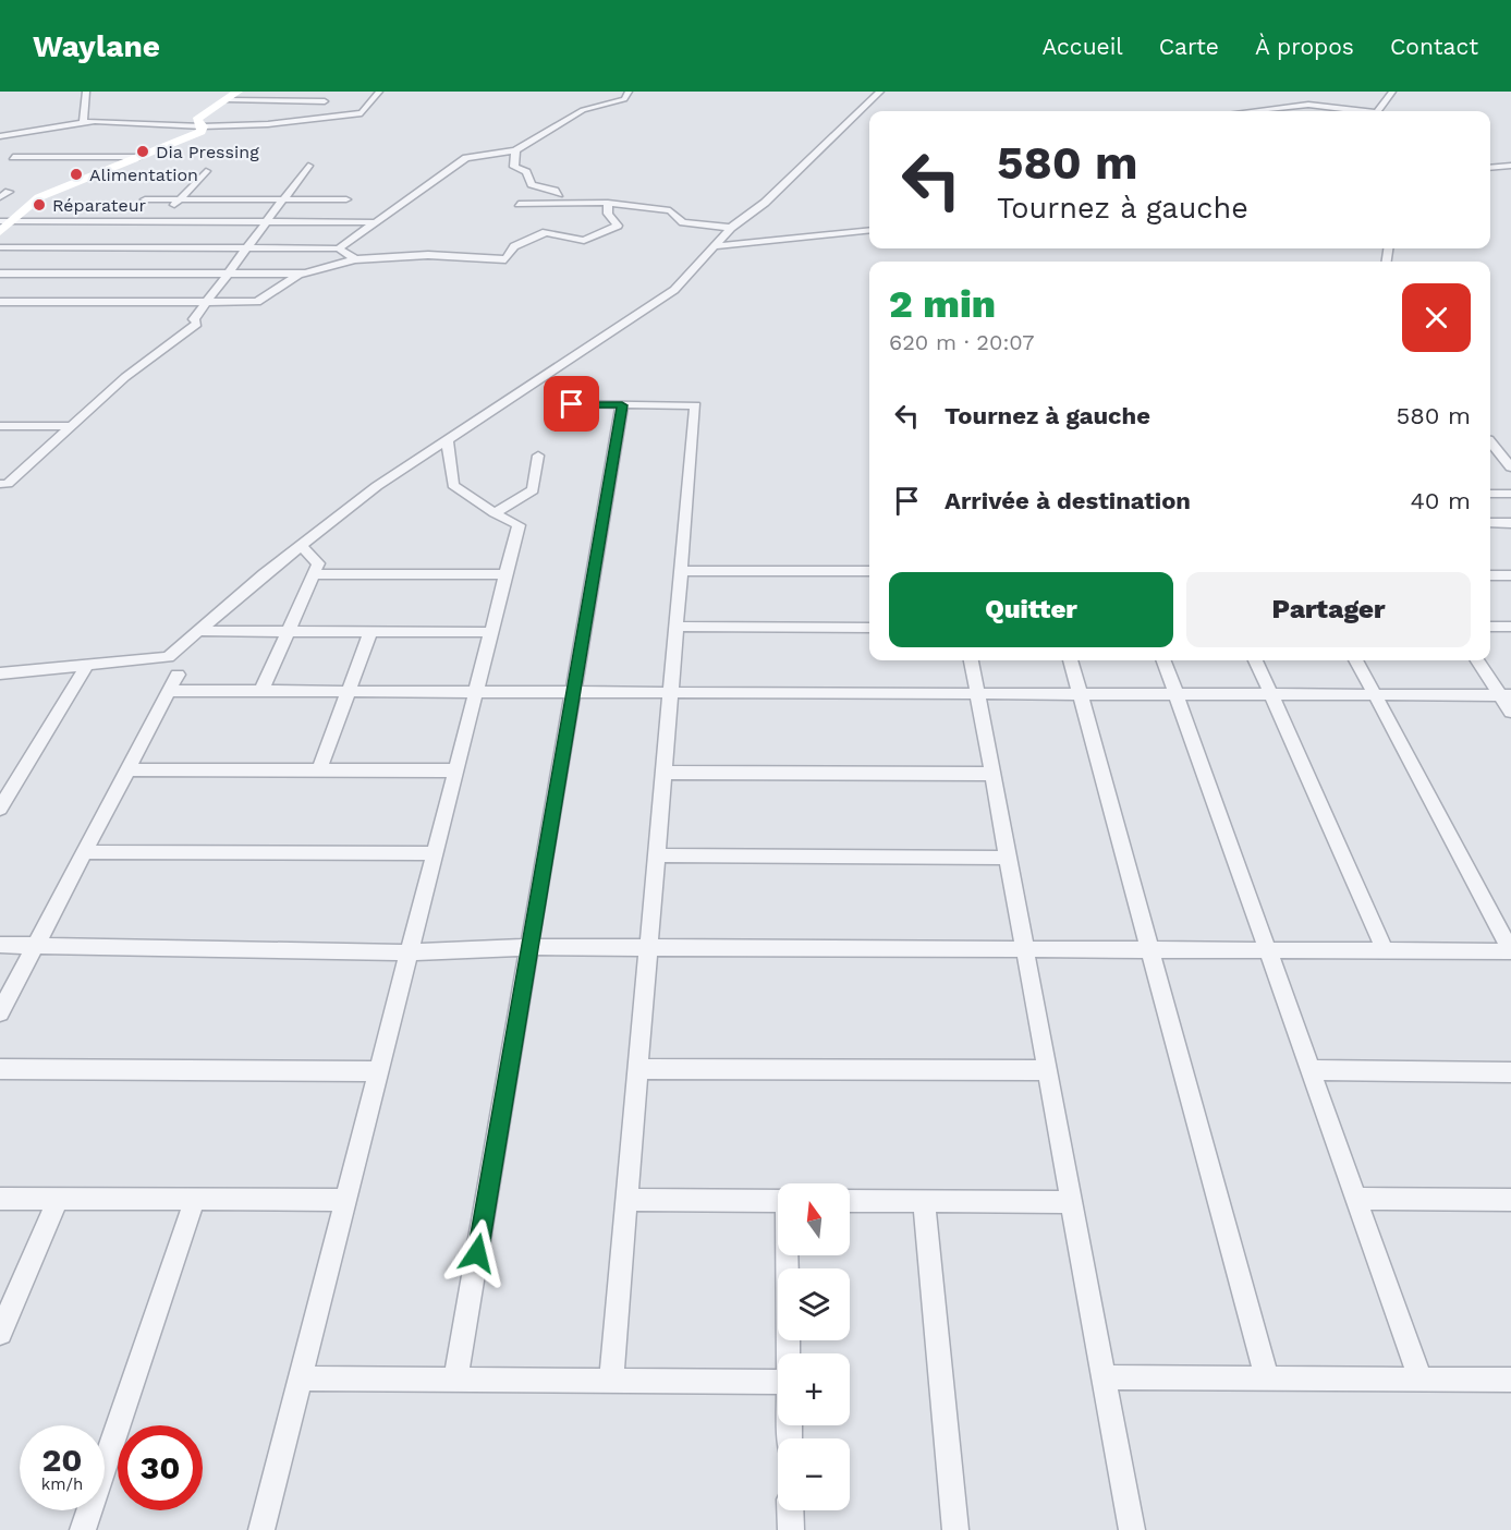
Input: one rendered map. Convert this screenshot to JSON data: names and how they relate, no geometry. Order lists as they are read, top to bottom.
{
  "places": ["Dia Pressing", "Alimentation", "Réparateur"],
  "north": "top",
  "page": {
    "header": "Waylane",
    "nav": [
      "Accueil",
      "Carte",
      "À propos",
      "Contact"
    ],
    "turn": ["580 m", "Tournez à gauche"],
    "heading": ["2 min", "620 m · 20:07"],
    "list": [
      {
        "name": "Tournez à gauche",
        "value": "580 m"
      },
      {
        "name": "Arrivée à destination",
        "value": "40 m"
      }
    ],
    "buttons": ["Quitter", "Partager"],
    "map_buttons": ["+", "−"],
    "speed": "20 km/h",
    "limit": "30"
  }
}
